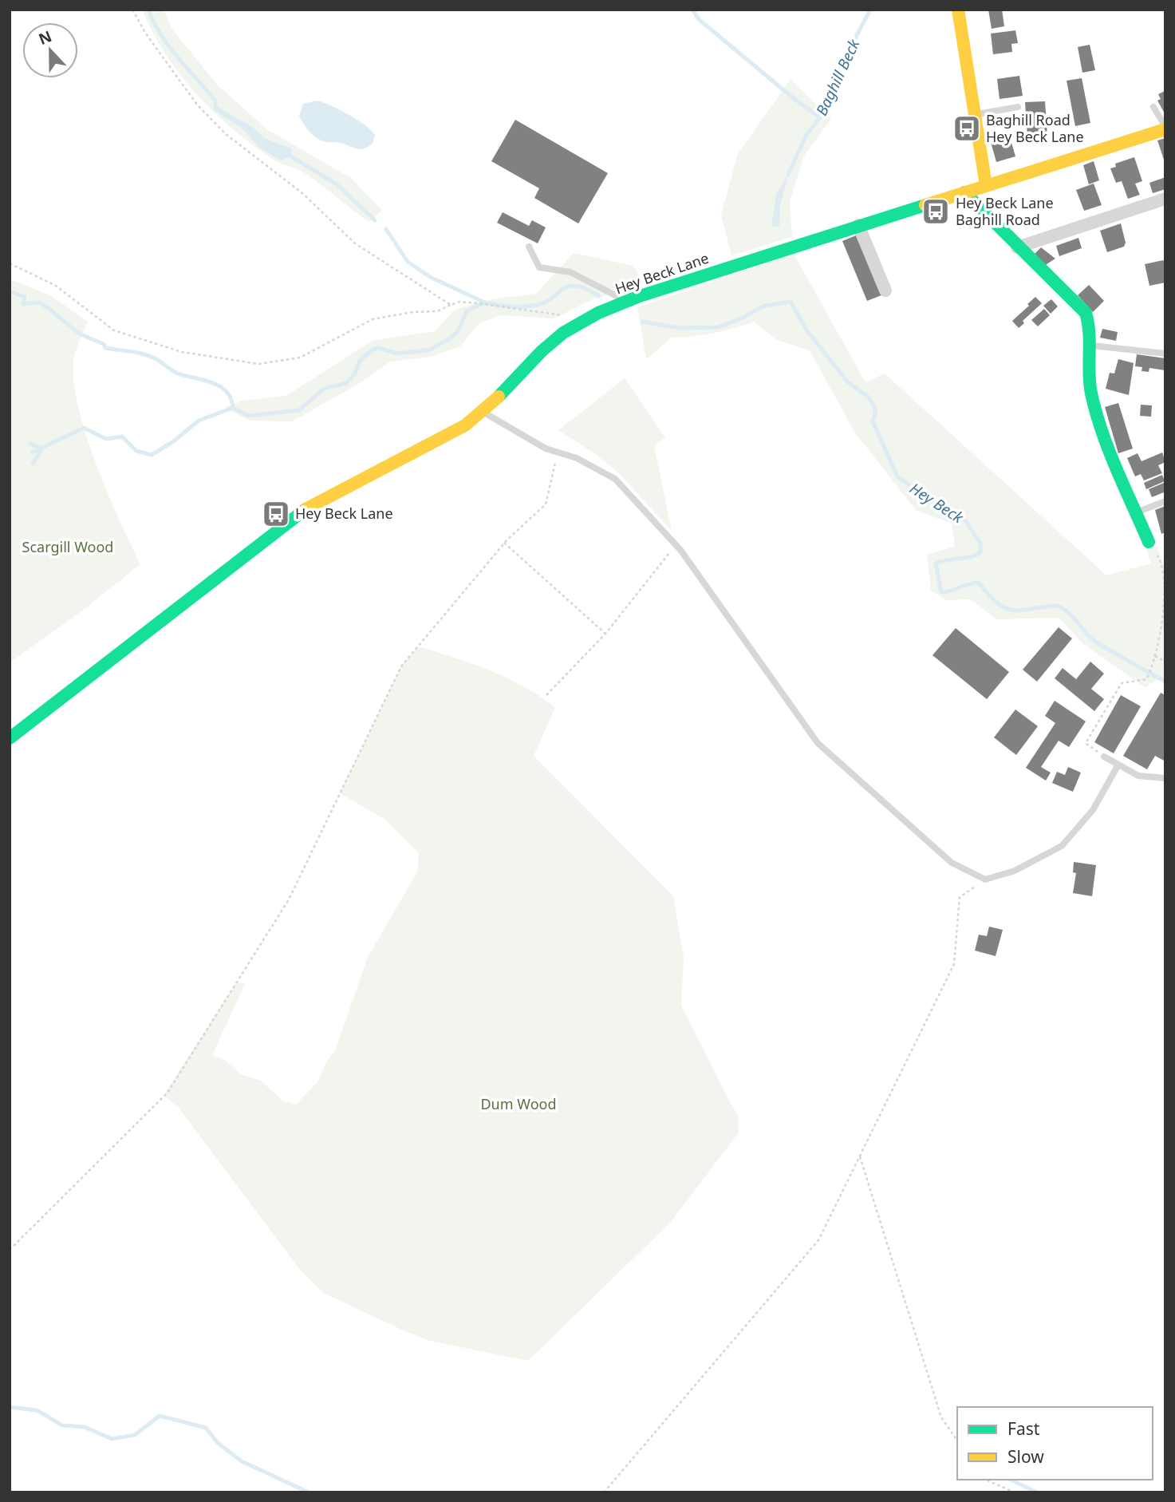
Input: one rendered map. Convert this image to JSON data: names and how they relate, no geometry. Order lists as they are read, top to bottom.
{
  "streets": {
    "street": ["Hey Beck Lane"]
  },
  "water": ["Baghill Beck", "Hey Beck"],
  "parks": ["Scargill Wood", "Dum Wood"],
  "places": {
    "bus stop": ["Baghill Road Hey Beck Lane", "Hey Beck Lane Baghill Road", "Hey Beck Lane"]
  },
  "legend": ["Fast", "Slow"],
  "north": "top"
}
